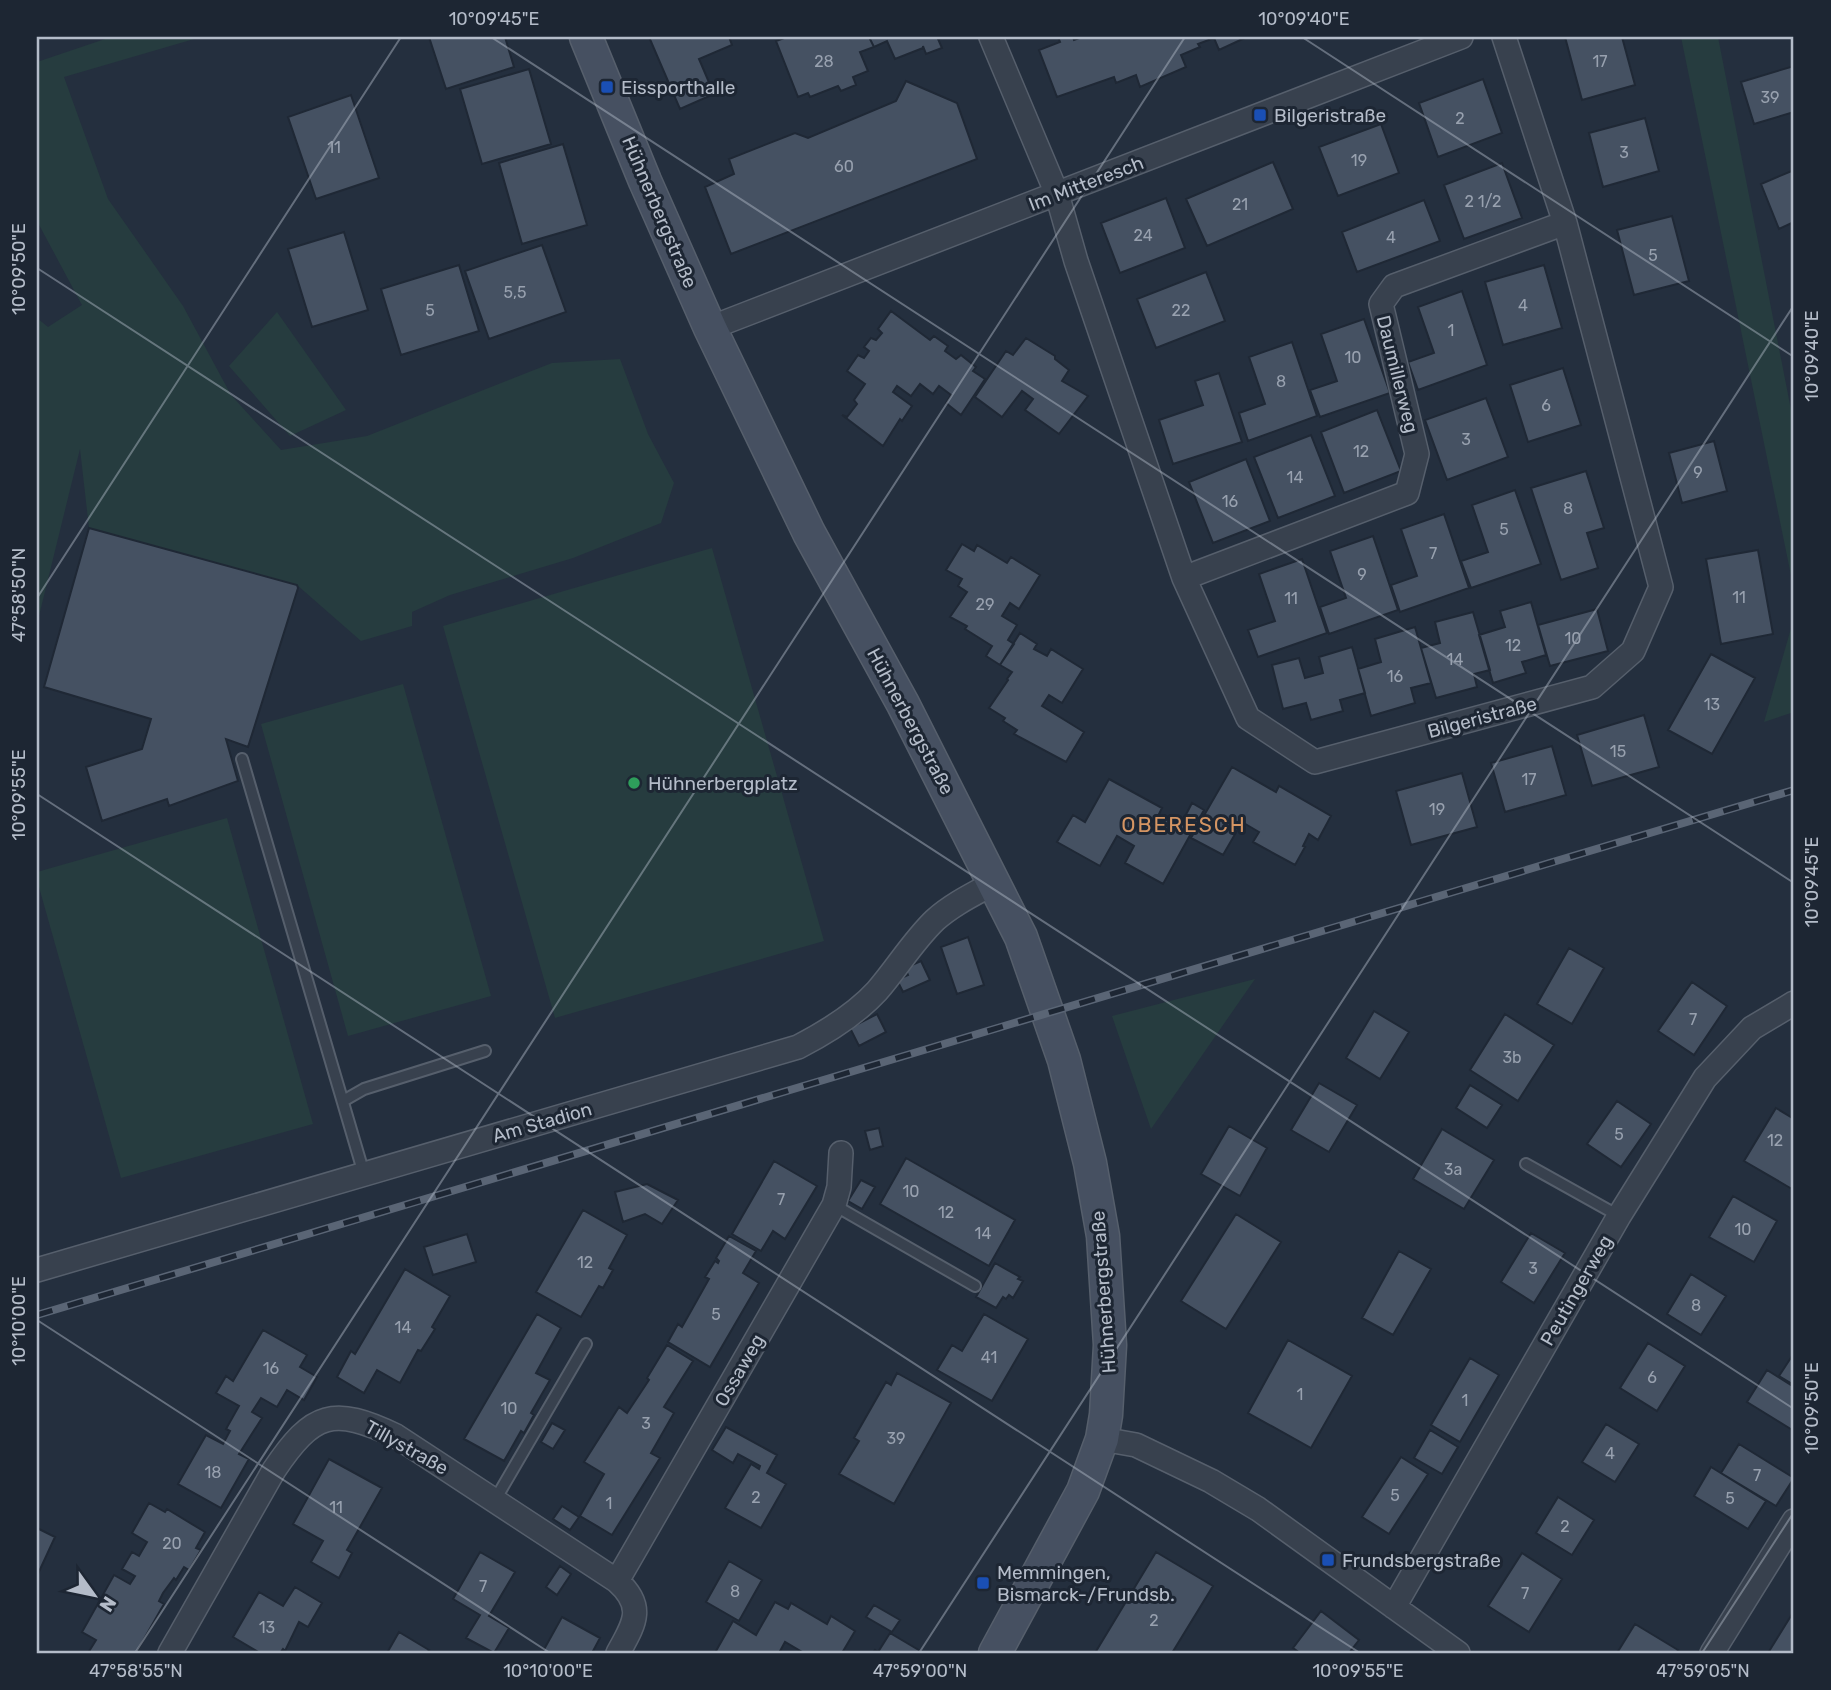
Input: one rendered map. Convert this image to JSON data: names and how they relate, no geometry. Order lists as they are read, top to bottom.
{
  "streets": {
    "street": [
      "Im Mitteresch",
      "Hühnerbergstraße",
      "Daumillerweg",
      "Bilgeristraße",
      "Am Stadion",
      "Peutingerweg",
      "Ossaweg",
      "Tillystraße"
    ]
  },
  "crossings": [
    ["Im Mitteresch", "Hühnerbergstraße"],
    ["Im Mitteresch", "Bilgeristraße"],
    ["Hühnerbergstraße", "Am Stadion"],
    ["Daumillerweg", "Bilgeristraße"],
    ["Ossaweg", "Tillystraße"]
  ],
  "districts": ["OBERESCH"],
  "places": {
    "transit": [
      "Eissporthalle",
      "Bilgeristraße",
      "Frundsbergstraße",
      "Memmingen, Bismarck-/Frundsb."
    ],
    "other": ["Hühnerbergplatz"]
  },
  "house_numbers": [
    "28",
    "17",
    "39",
    "2",
    "11",
    "3",
    "19",
    "60",
    "2 1/2",
    "21",
    "24",
    "4",
    "5",
    "5,5",
    "4",
    "5",
    "22",
    "1",
    "10",
    "8",
    "6",
    "3",
    "12",
    "9",
    "14",
    "16",
    "8",
    "5",
    "7",
    "9",
    "11",
    "11",
    "29",
    "10",
    "12",
    "14",
    "16",
    "13",
    "15",
    "17",
    "19",
    "7",
    "3b",
    "5",
    "12",
    "3a",
    "10",
    "7",
    "12",
    "10",
    "14",
    "12",
    "3",
    "8",
    "5",
    "14",
    "41",
    "16",
    "6",
    "1",
    "1",
    "10",
    "3",
    "39",
    "4",
    "18",
    "7",
    "5",
    "2",
    "5",
    "1",
    "11",
    "2",
    "20",
    "7",
    "8",
    "7",
    "2",
    "13"
  ],
  "north": "bottom right",
  "coordinates": [
    "10°09'45\"E",
    "10°09'40\"E",
    "10°09'50\"E",
    "47°58'50\"N",
    "10°09'55\"E",
    "10°10'00\"E",
    "47°58'55\"N",
    "47°59'00\"N",
    "47°59'05\"N"
  ]
}
